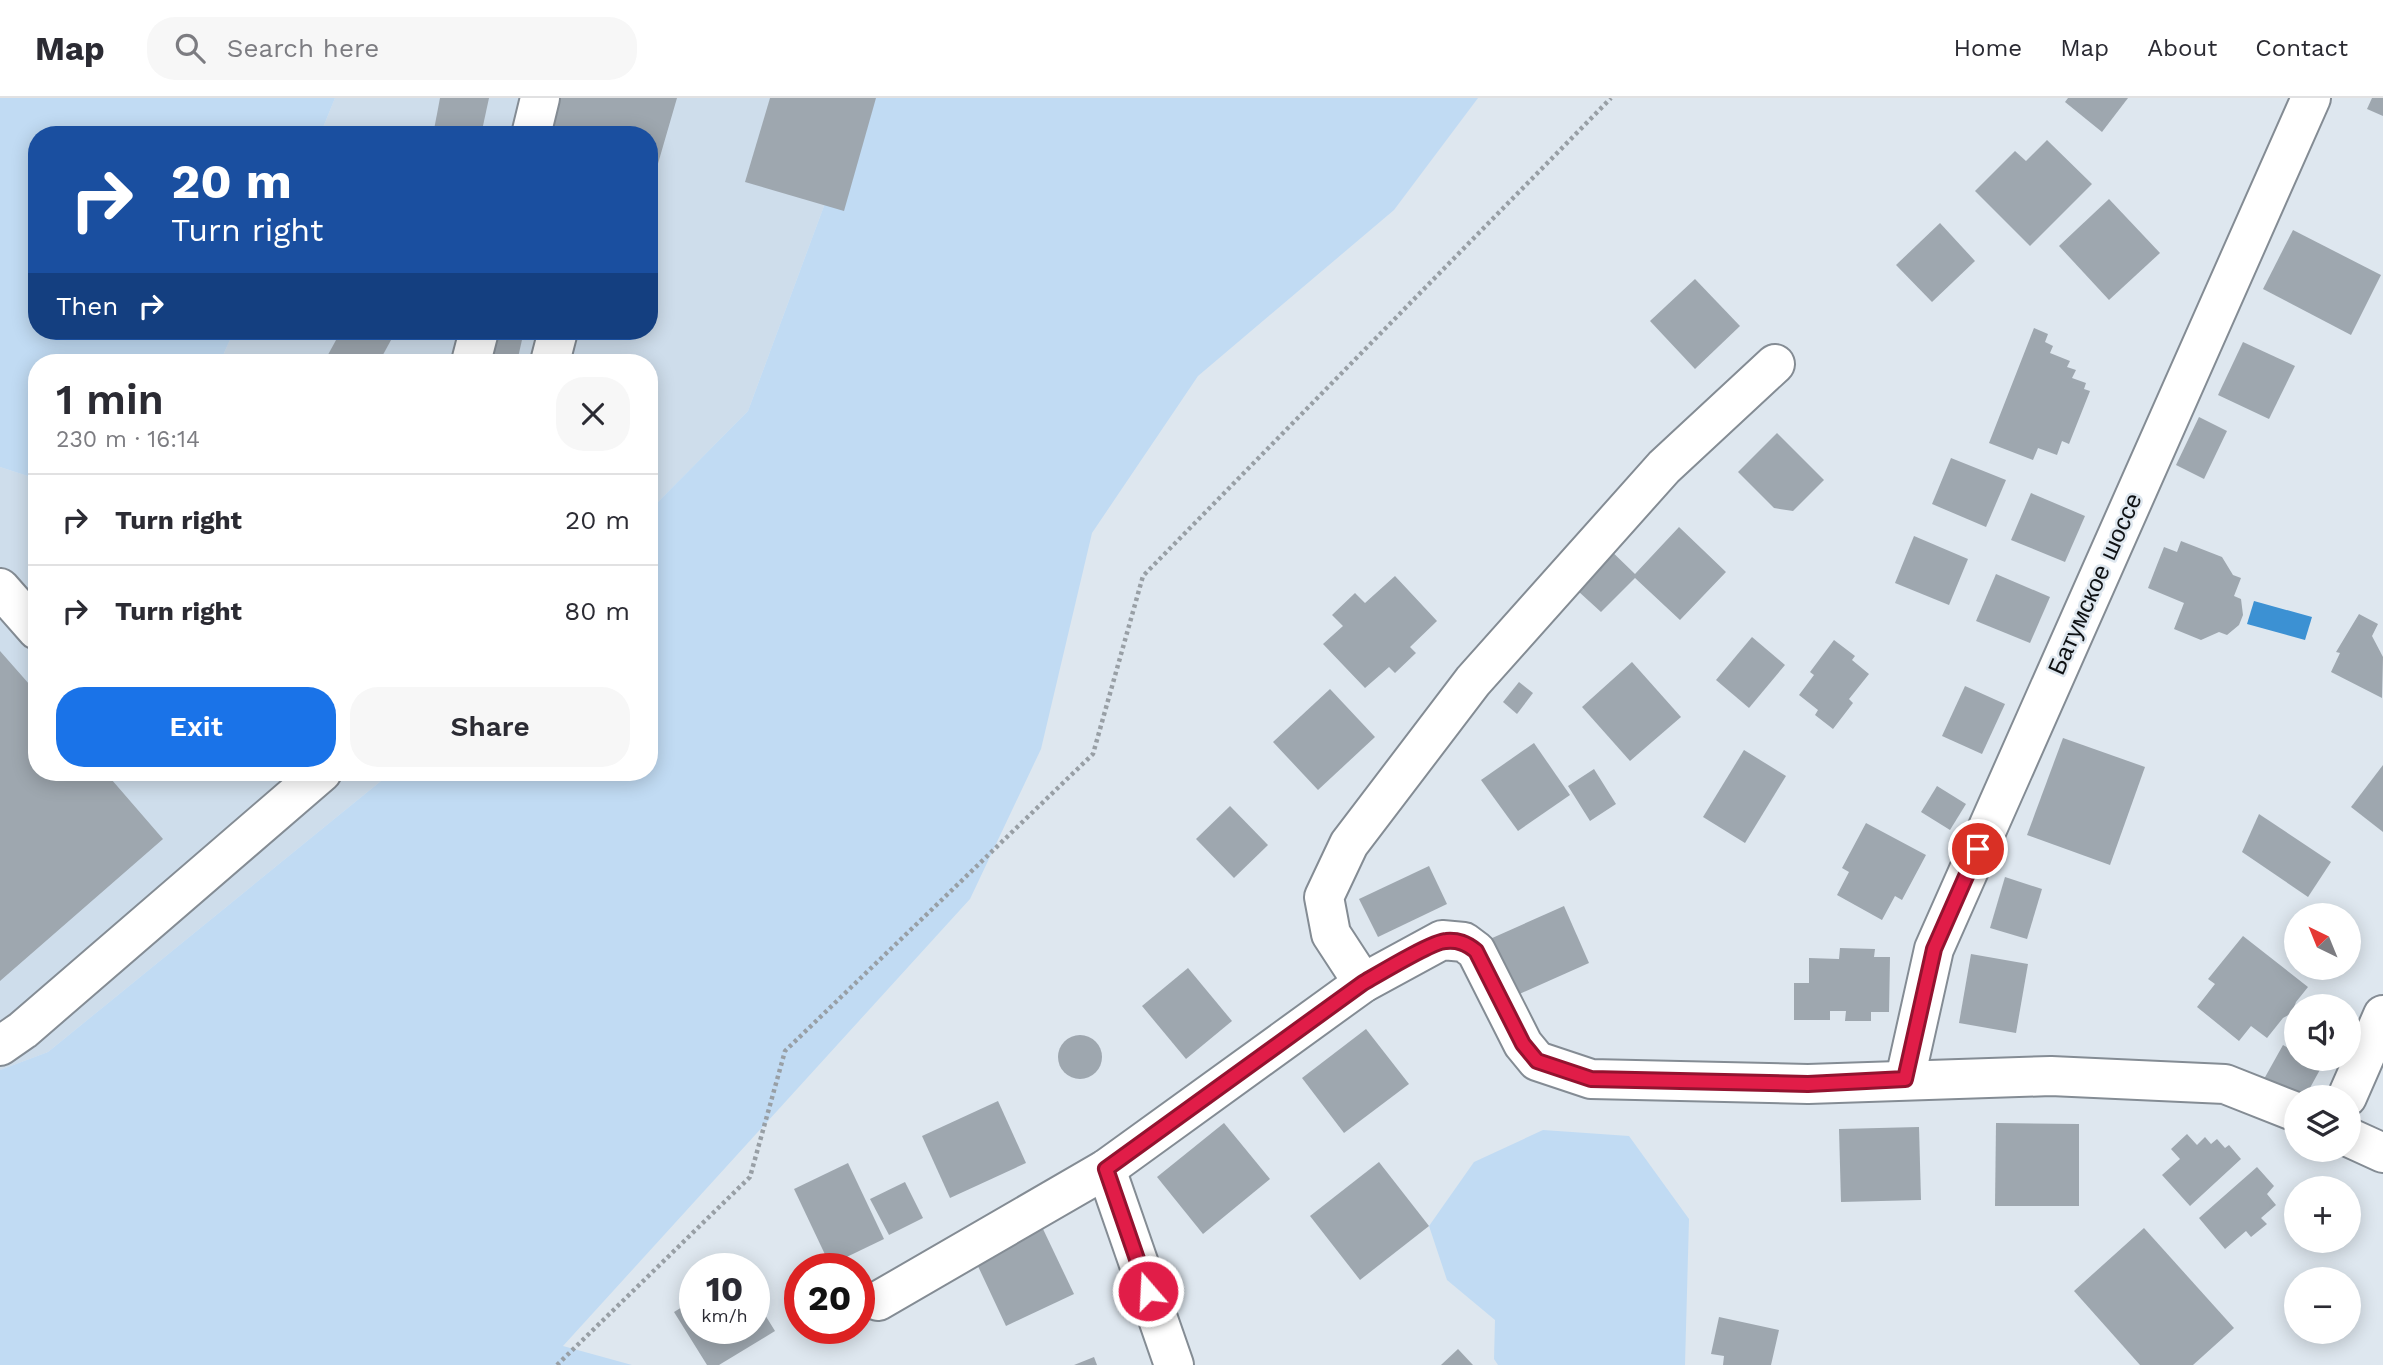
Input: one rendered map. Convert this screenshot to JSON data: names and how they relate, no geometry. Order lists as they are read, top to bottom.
{
  "streets": {
    "street": ["Батумское шоссе"]
  },
  "north": "top left",
  "page": {
    "header": "Map",
    "search": "Search here",
    "nav": [
      "Home",
      "Map",
      "About",
      "Contact"
    ],
    "turn": ["20 m", "Turn right"],
    "then": "Then",
    "heading": ["1 min", "230 m · 16:14"],
    "list": [
      {
        "name": "Turn right",
        "value": "20 m"
      },
      {
        "name": "Turn right",
        "value": "80 m"
      }
    ],
    "buttons": ["Exit", "Share"],
    "map_buttons": ["+", "−"],
    "speed": "10 km/h",
    "limit": "20"
  }
}
